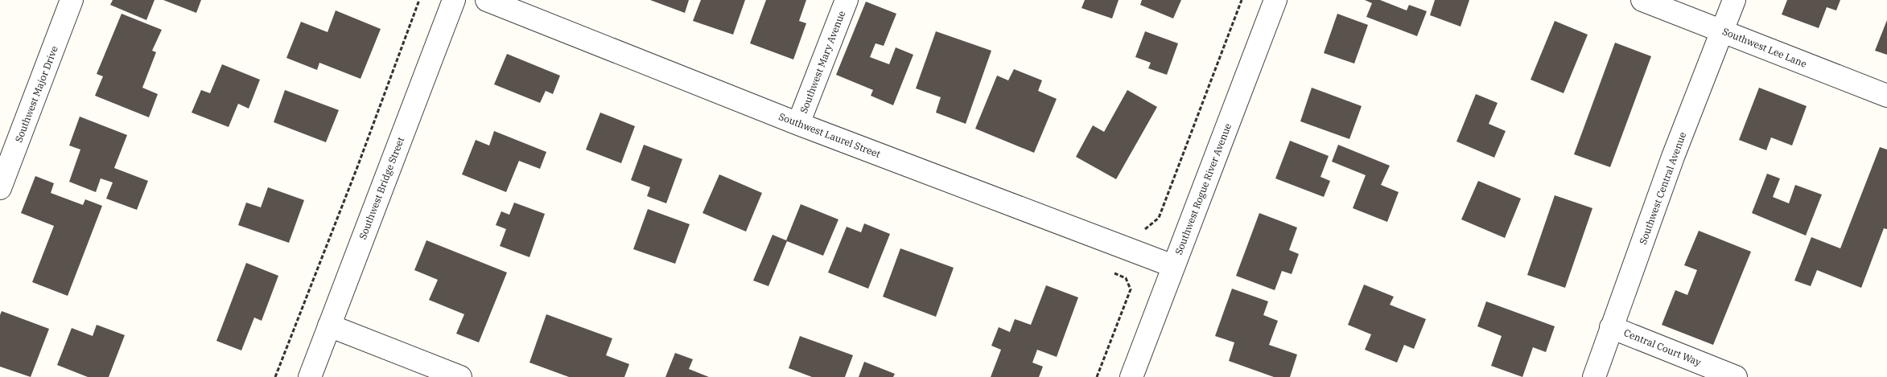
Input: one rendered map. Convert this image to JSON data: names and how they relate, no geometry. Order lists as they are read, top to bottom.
{
  "streets": {
    "street": [
      "Southwest Lee Lane",
      "Southwest Mary Avenue",
      "Southwest Major Drive",
      "Southwest Laurel Street",
      "Southwest Bridge Street",
      "Southwest Central Avenue",
      "Southwest Rogue River Avenue",
      "Central Court Way"
    ]
  },
  "crossings": [
    ["Southwest Lee Lane", "Southwest Central Avenue"],
    ["Southwest Mary Avenue", "Southwest Laurel Street"],
    ["Southwest Laurel Street", "Southwest Rogue River Avenue"],
    ["Southwest Central Avenue", "Central Court Way"]
  ]
}
